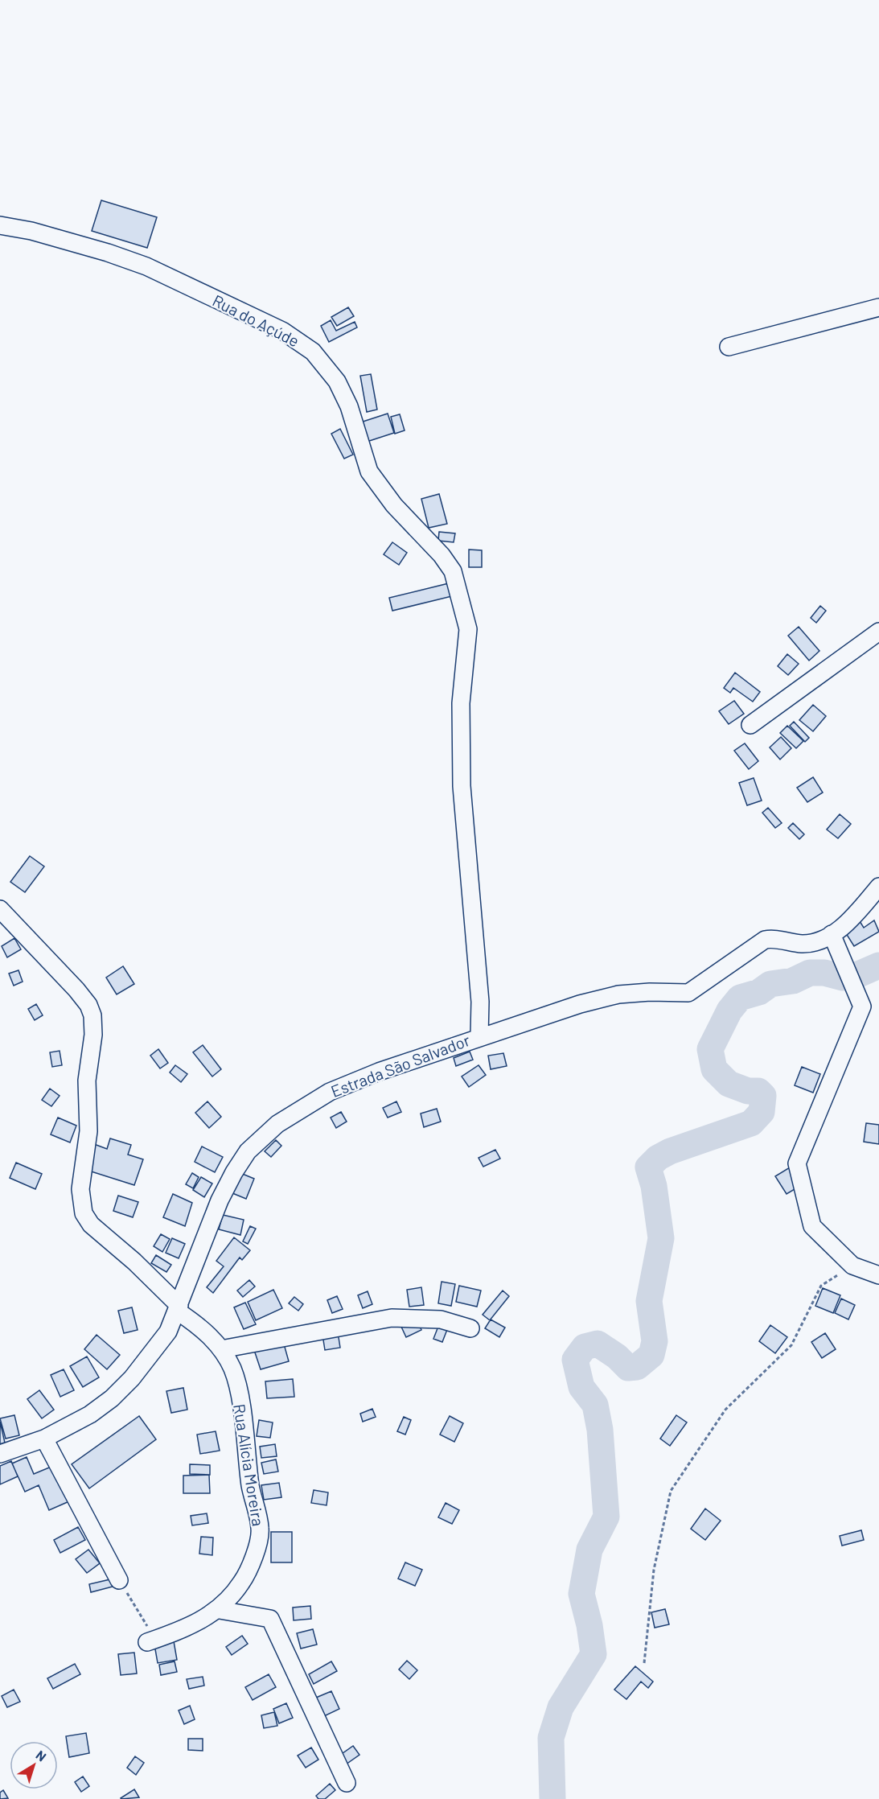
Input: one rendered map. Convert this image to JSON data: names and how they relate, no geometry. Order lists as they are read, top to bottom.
{
  "streets": {
    "street": ["Rua do Açúde", "Estrada São Salvador", "Rua Alícia Moreira"]
  },
  "crossings": [
    ["Rua do Açúde", "Estrada São Salvador"],
    ["Estrada São Salvador", "Rua Alícia Moreira"]
  ],
  "north": "top right"
}
